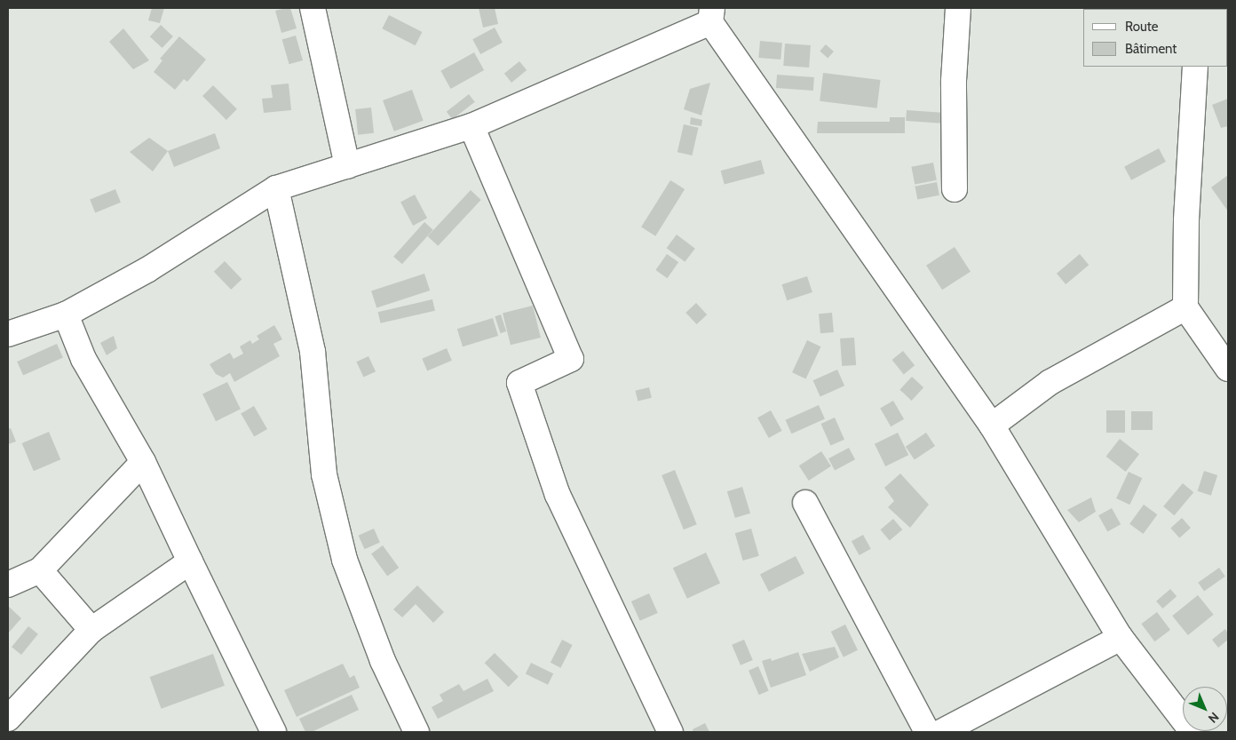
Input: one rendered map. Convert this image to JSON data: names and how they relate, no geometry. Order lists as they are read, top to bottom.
{
  "legend": ["Route", "Bâtiment"],
  "north": "bottom right"
}
